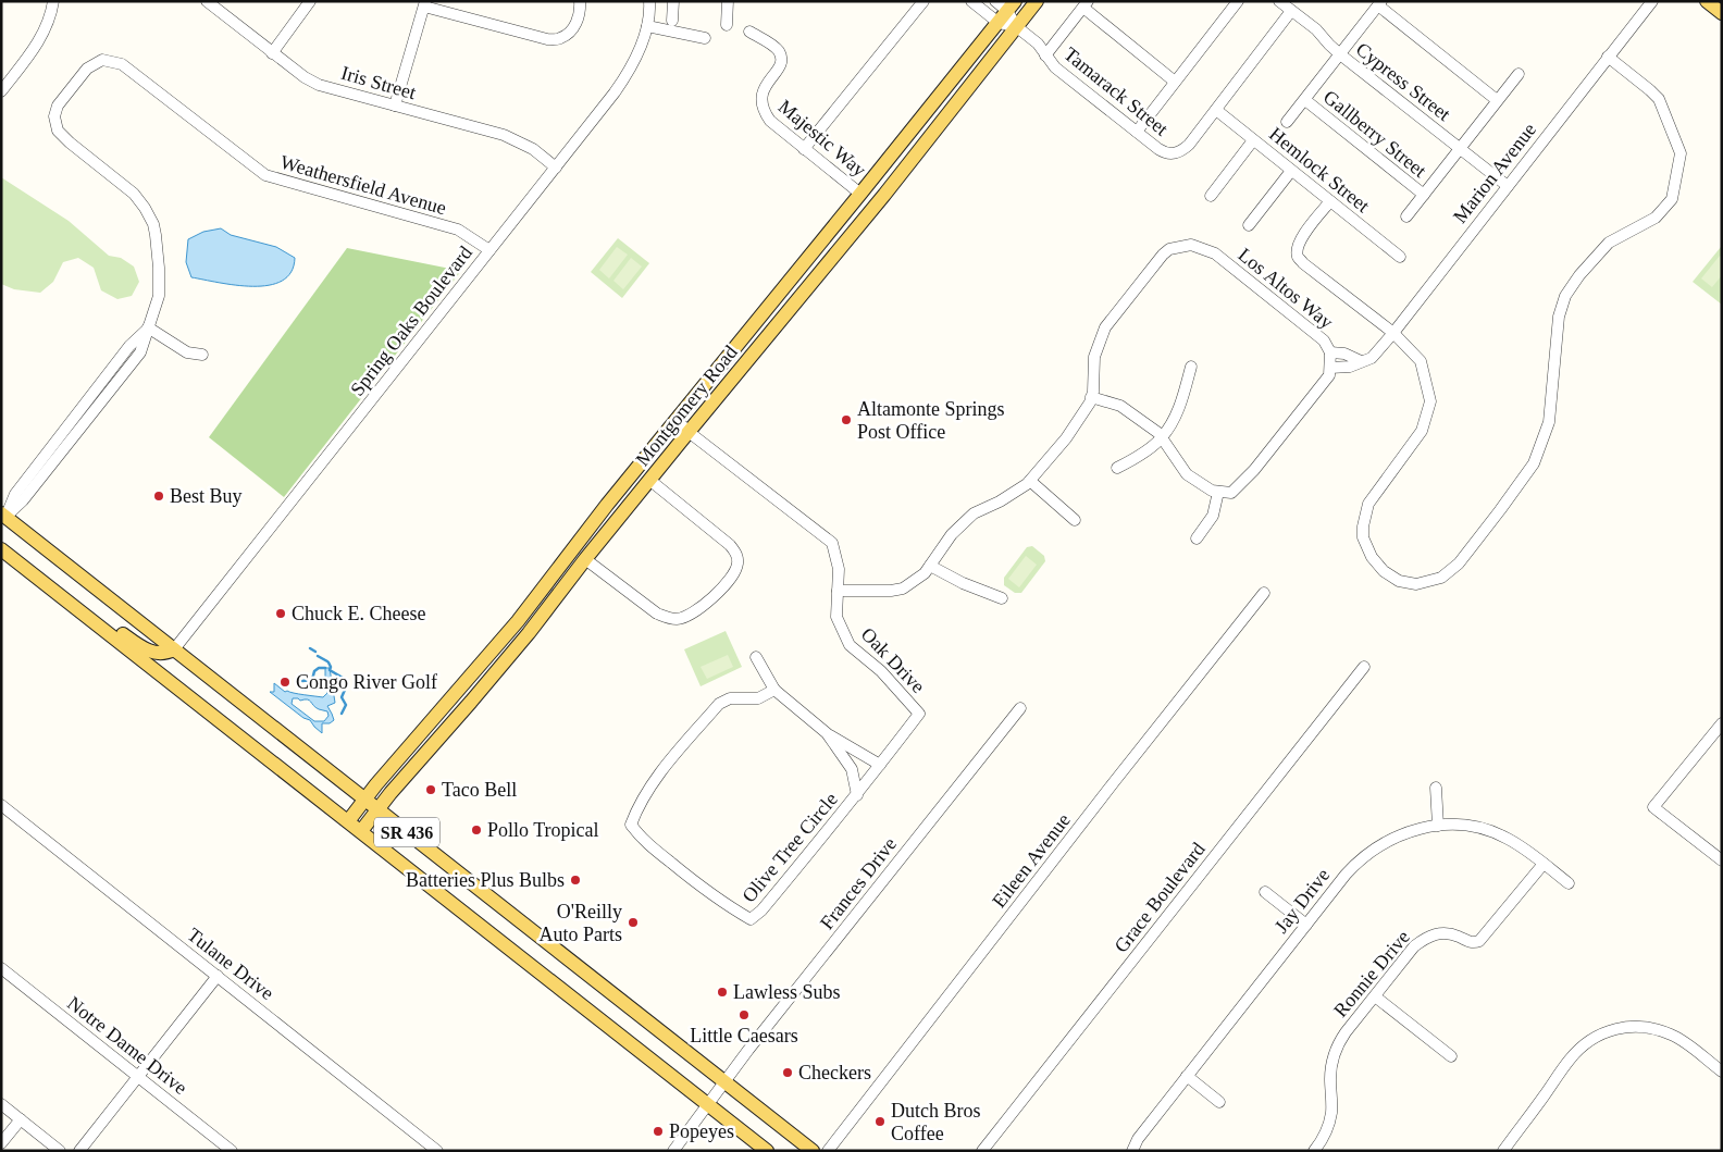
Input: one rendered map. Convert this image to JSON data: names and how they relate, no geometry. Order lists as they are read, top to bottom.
{
  "streets": {
    "main road": ["Montgomery Road", "SR 436"],
    "street": [
      "Cypress Street",
      "Iris Street",
      "Tamarack Street",
      "Gallberry Street",
      "Majestic Way",
      "Hemlock Street",
      "Marion Avenue",
      "Weathersfield Avenue",
      "Los Altos Way",
      "Spring Oaks Boulevard",
      "Oak Drive",
      "Olive Tree Circle",
      "Eileen Avenue",
      "Frances Drive",
      "Grace Boulevard",
      "Jay Drive",
      "Tulane Drive",
      "Ronnie Drive",
      "Notre Dame Drive"
    ]
  },
  "crossings": [
    ["Cypress Street", "Marion Avenue"],
    ["Iris Street", "Spring Oaks Boulevard"],
    ["Tamarack Street", "Hemlock Street"],
    ["Tamarack Street", "Montgomery Road"],
    ["Majestic Way", "Montgomery Road"],
    ["Marion Avenue", "Los Altos Way"],
    ["Weathersfield Avenue", "Spring Oaks Boulevard"],
    ["Weathersfield Avenue", "SR 436"],
    ["Los Altos Way", "Oak Drive"],
    ["Spring Oaks Boulevard", "SR 436"],
    ["Montgomery Road", "Oak Drive"],
    ["Montgomery Road", "SR 436"],
    ["Oak Drive", "Olive Tree Circle"],
    ["SR 436", "Frances Drive"],
    ["Jay Drive", "Ronnie Drive"]
  ],
  "places": [
    "Altamonte Springs Post Office",
    "Best Buy",
    "Chuck E. Cheese",
    "Congo River Golf",
    "Taco Bell",
    "Pollo Tropical",
    "Batteries Plus Bulbs",
    "O'Reilly Auto Parts",
    "Lawless Subs",
    "Little Caesars",
    "Checkers",
    "Dutch Bros Coffee",
    "Popeyes"
  ]
}
